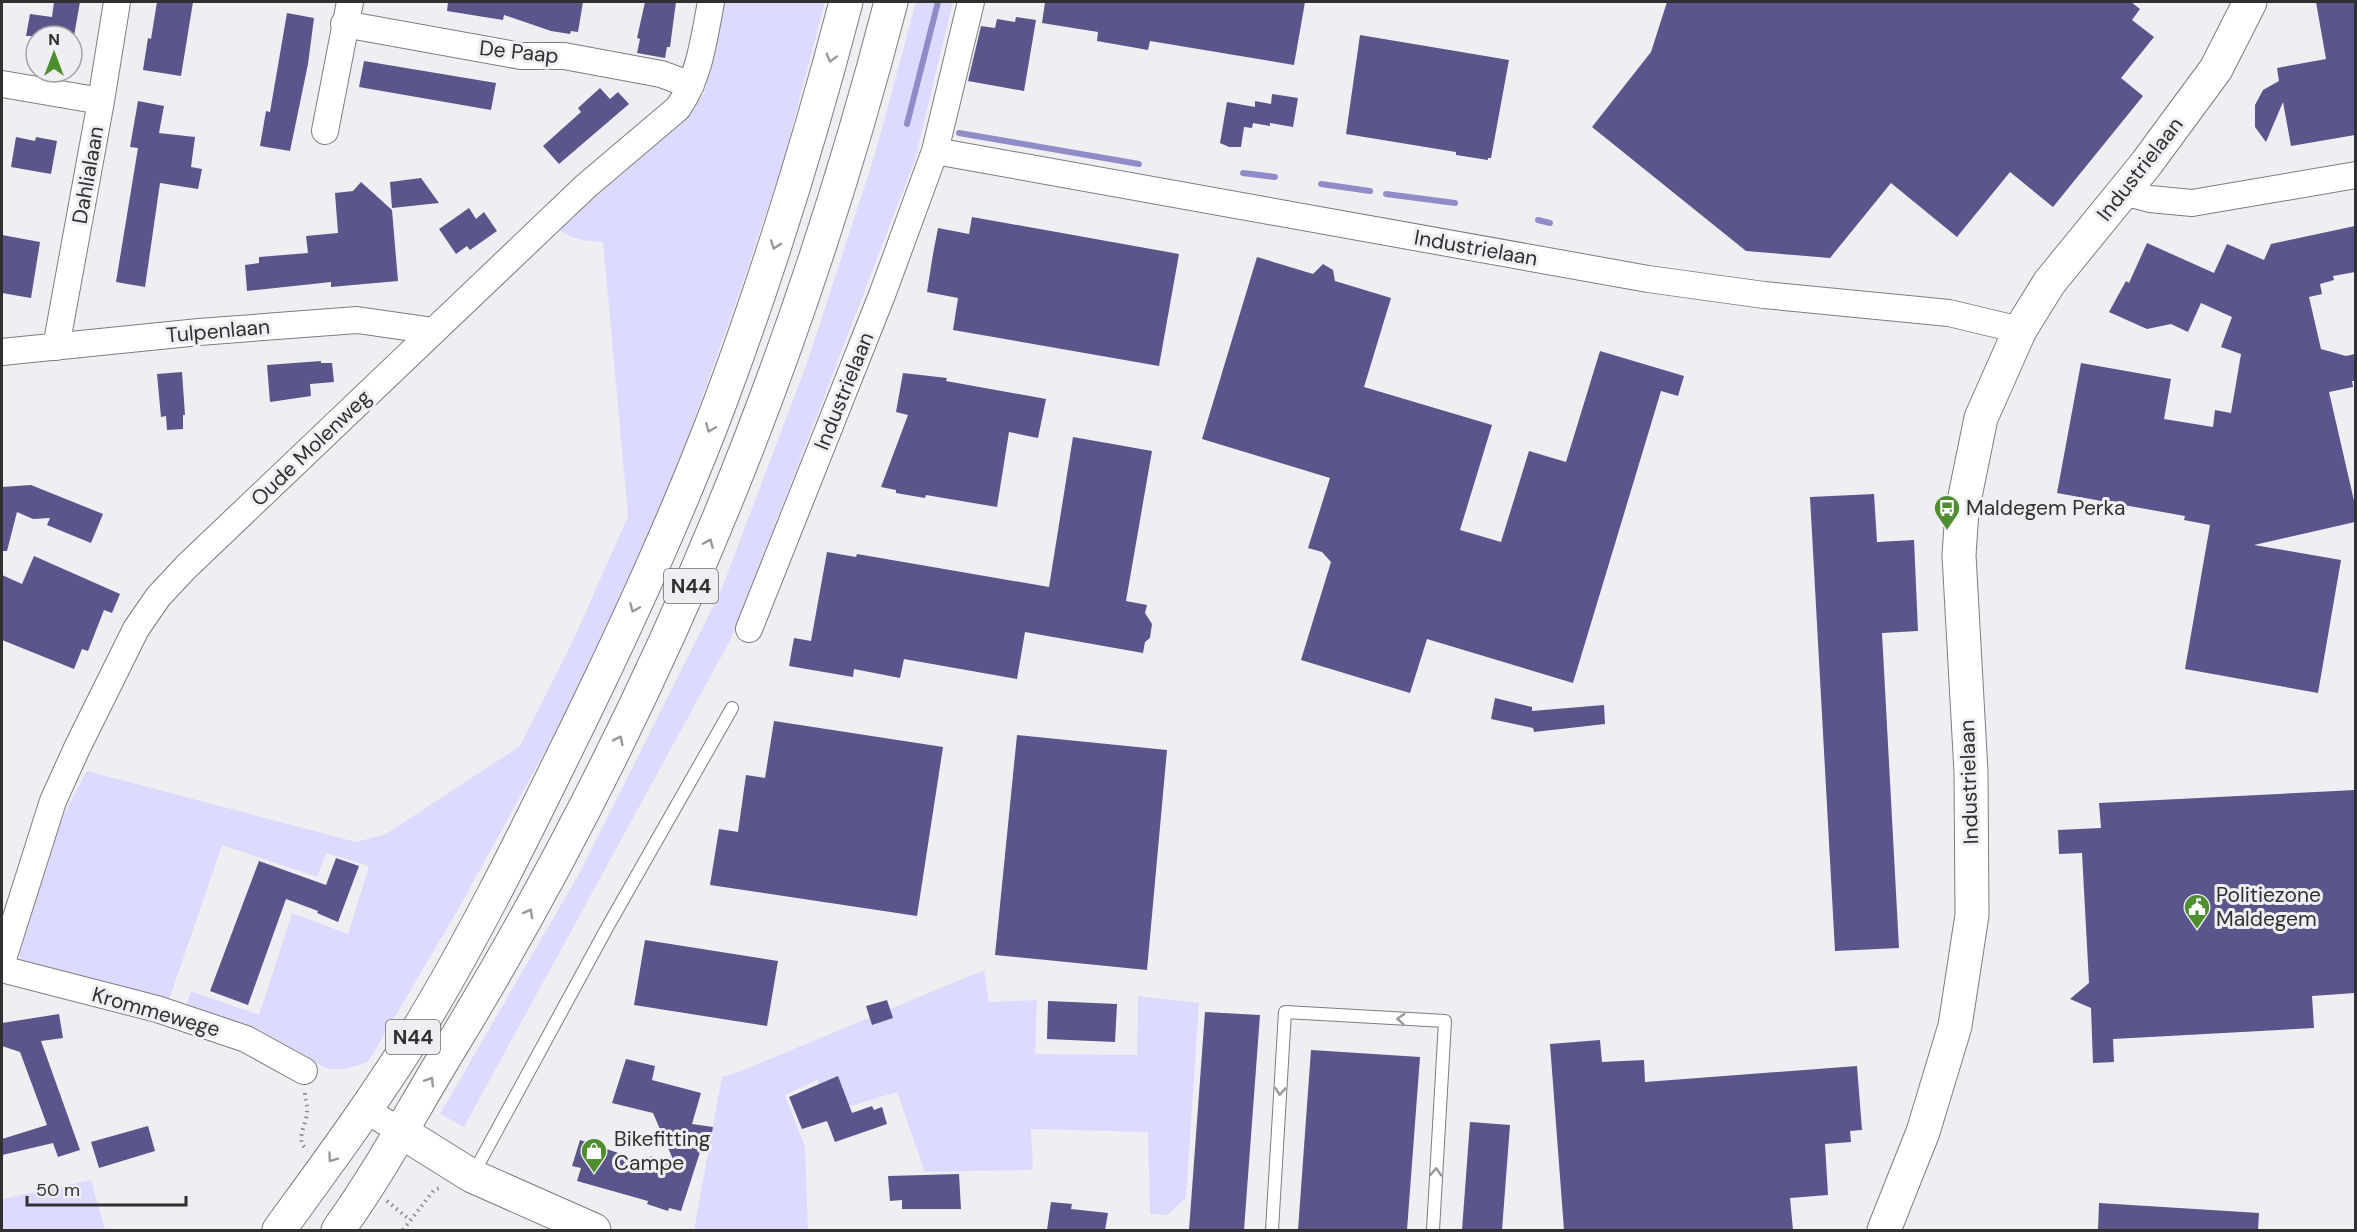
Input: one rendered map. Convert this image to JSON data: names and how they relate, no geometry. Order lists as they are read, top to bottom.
{
  "streets": {
    "main road": ["Industrielaan", "N44"],
    "street": [
      "De Paap",
      "Dahlialaan",
      "Tulpenlaan",
      "Oude Molenweg",
      "Krommewege"
    ]
  },
  "crossings": [
    ["De Paap", "Oude Molenweg"],
    ["Dahlialaan", "Tulpenlaan"],
    ["Tulpenlaan", "Oude Molenweg"]
  ],
  "places": {
    "bus stop": ["Maldegem Perka"],
    "public building": ["Politiezone Maldegem"],
    "shop": ["Bikefitting Campe"]
  },
  "scale_bar": "50 m",
  "north": "top"
}
